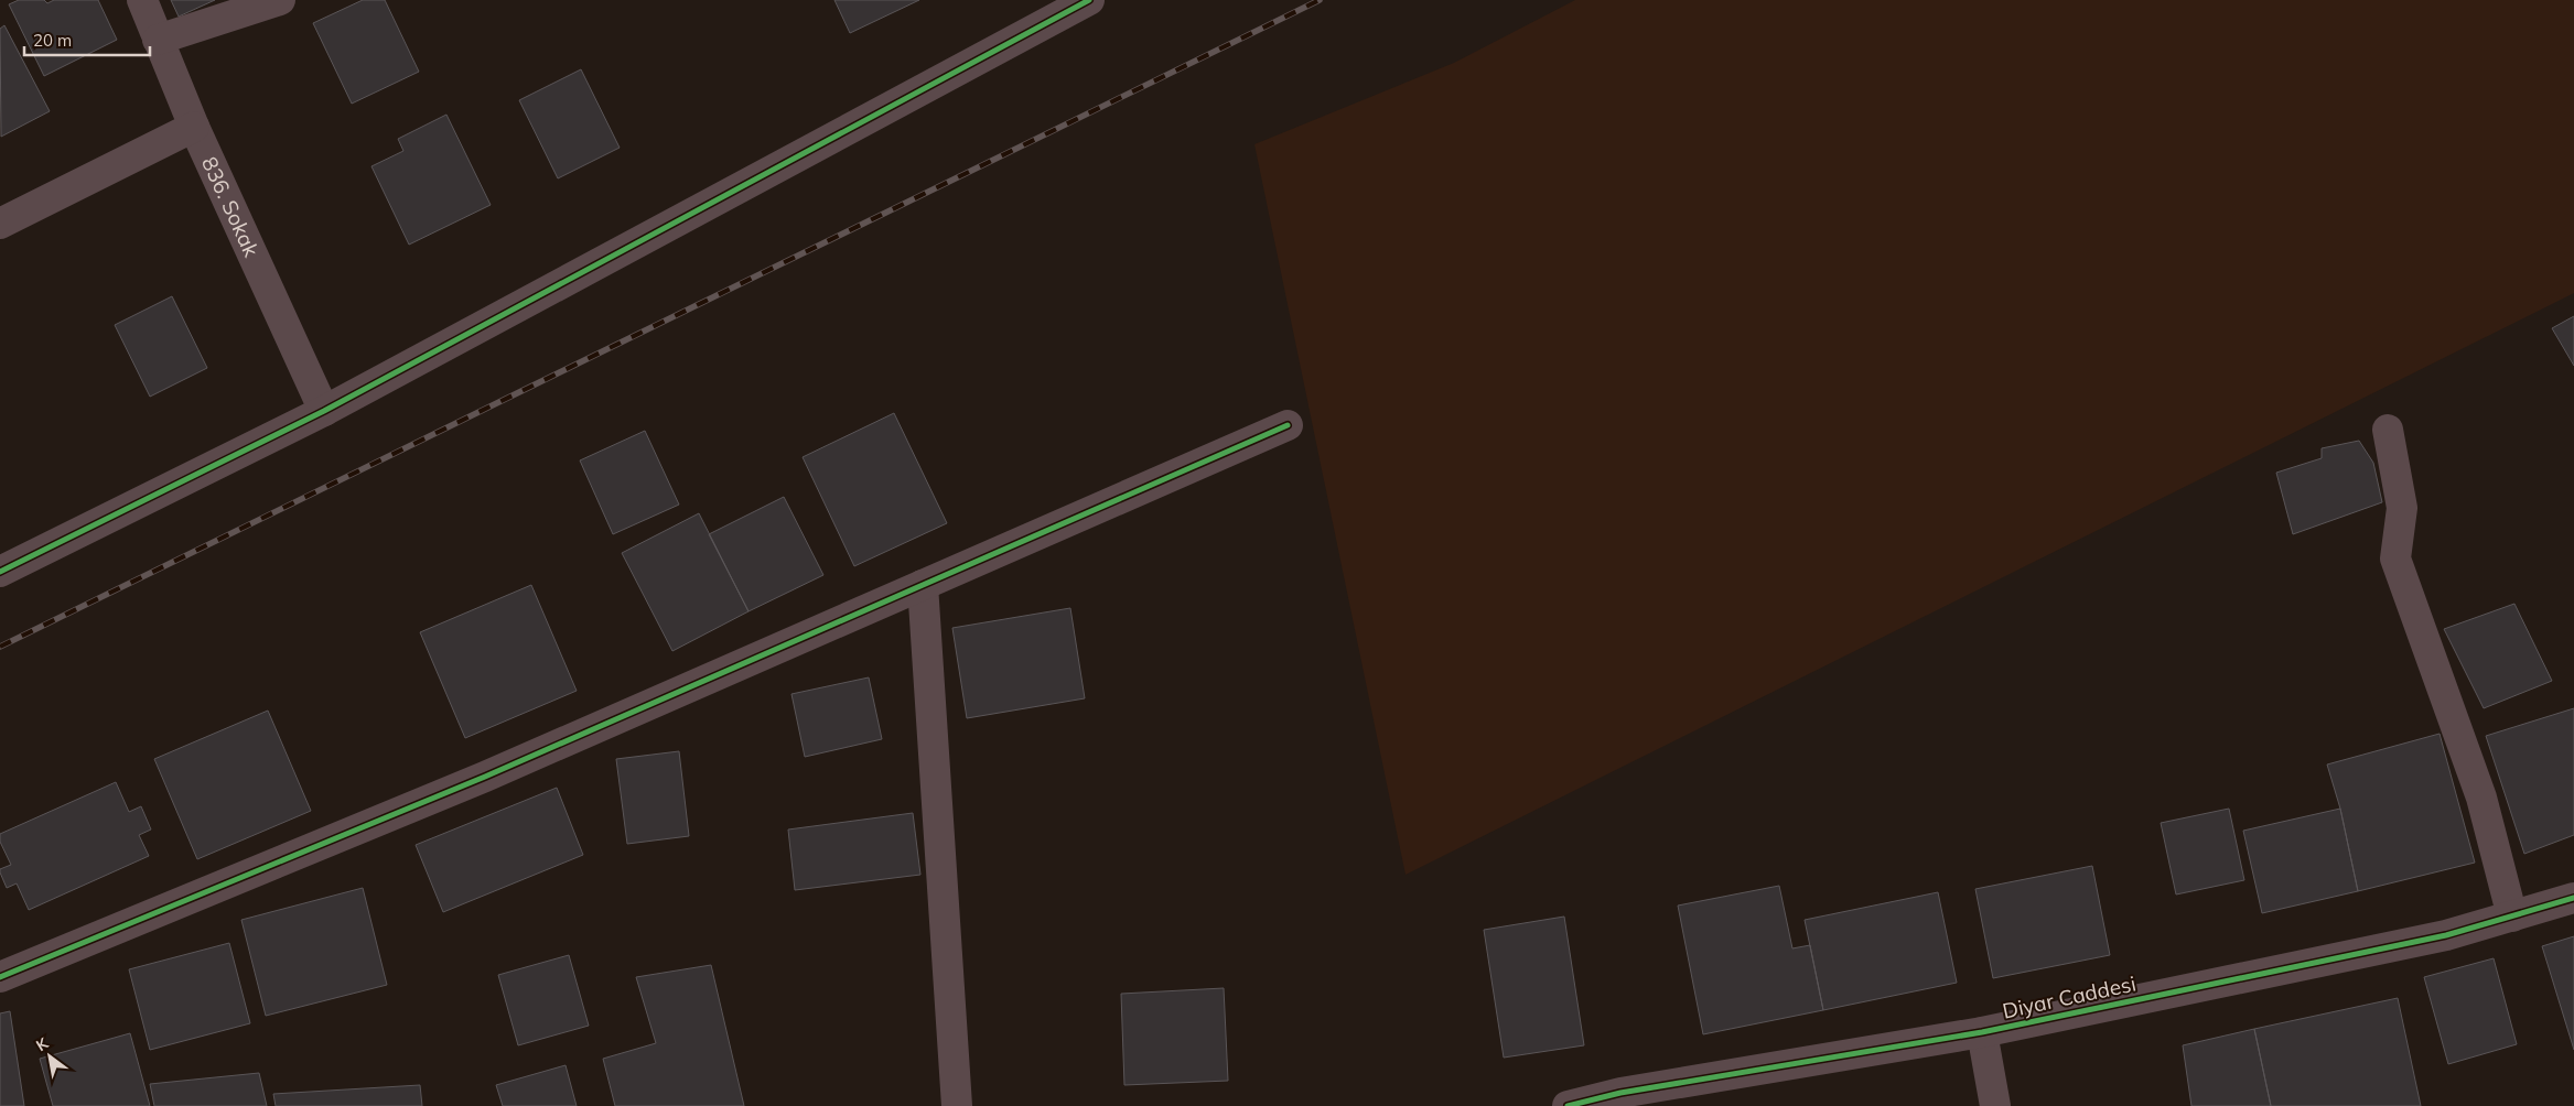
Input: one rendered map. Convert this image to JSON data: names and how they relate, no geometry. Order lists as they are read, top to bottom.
{
  "streets": {
    "street": ["836. Sokak", "Diyar Caddesi"]
  },
  "scale_bar": "20 m",
  "north": "top left"
}
